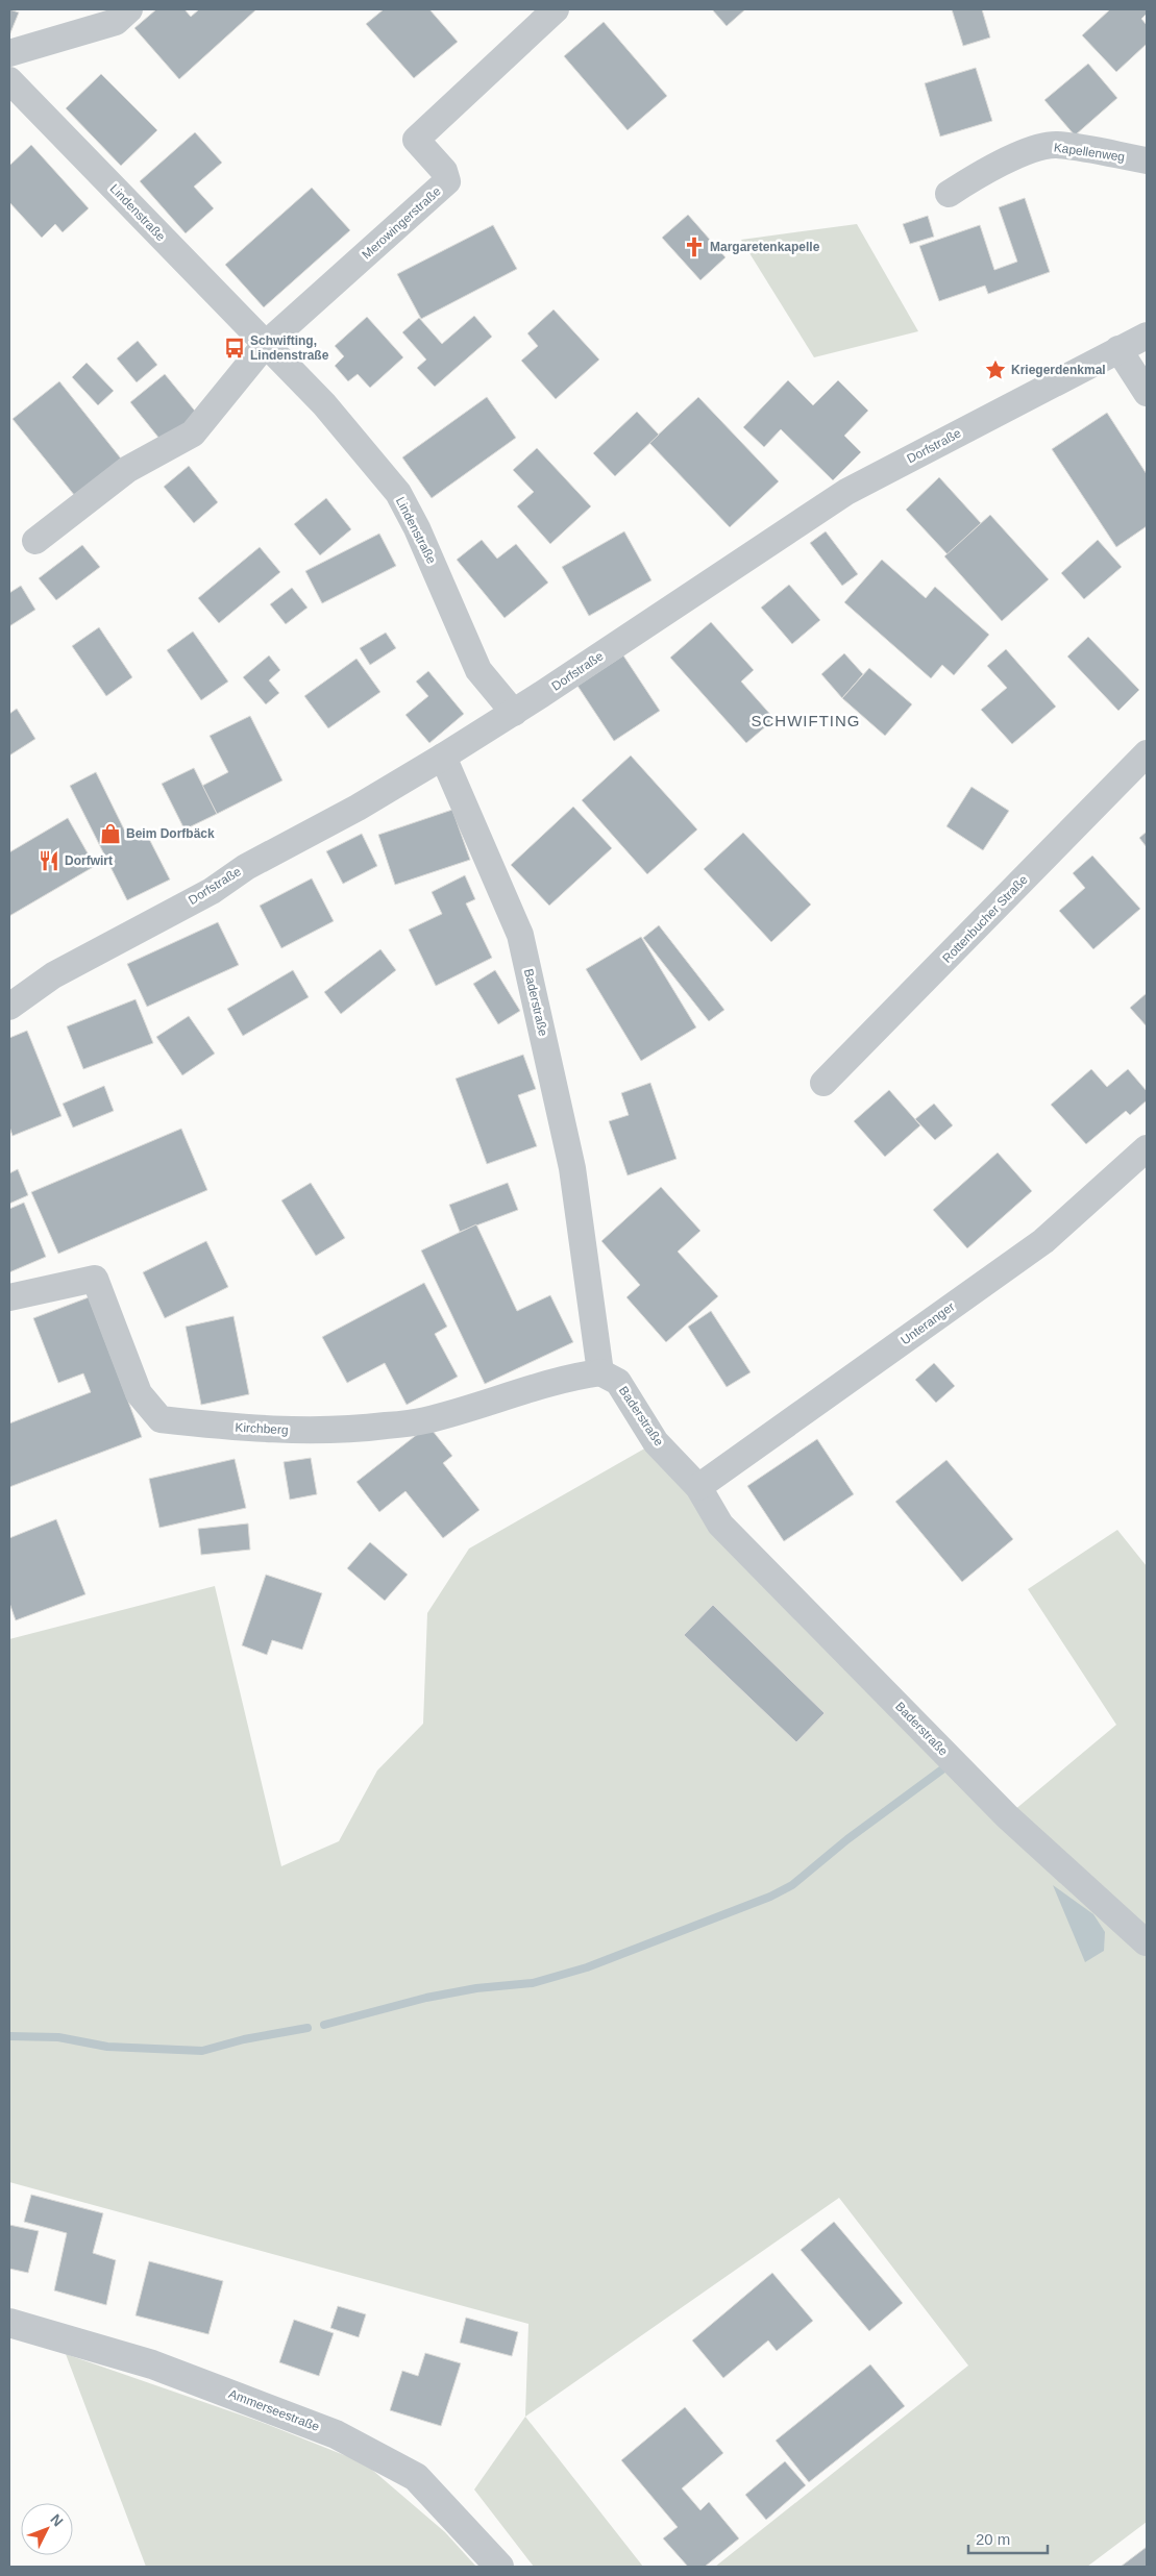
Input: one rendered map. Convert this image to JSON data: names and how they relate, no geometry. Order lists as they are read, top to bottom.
{
  "streets": {
    "street": [
      "Kapellenweg",
      "Lindenstraße",
      "Merowingerstraße",
      "Dorfstraße",
      "Rottenbucher Straße",
      "Baderstraße",
      "Unteranger",
      "Kirchberg",
      "Ammerseestraße"
    ]
  },
  "crossings": [
    ["Lindenstraße", "Merowingerstraße"],
    ["Lindenstraße", "Dorfstraße"],
    ["Dorfstraße", "Baderstraße"],
    ["Baderstraße", "Unteranger"],
    ["Baderstraße", "Kirchberg"]
  ],
  "districts": ["SCHWIFTING"],
  "places": {
    "church": ["Margaretenkapelle"],
    "bus stop": ["Schwifting, Lindenstraße"],
    "place": ["Kriegerdenkmal"],
    "shop": ["Beim Dorfbäck"],
    "restaurant": ["Dorfwirt"]
  },
  "scale_bar": "20 m",
  "north": "top right"
}
